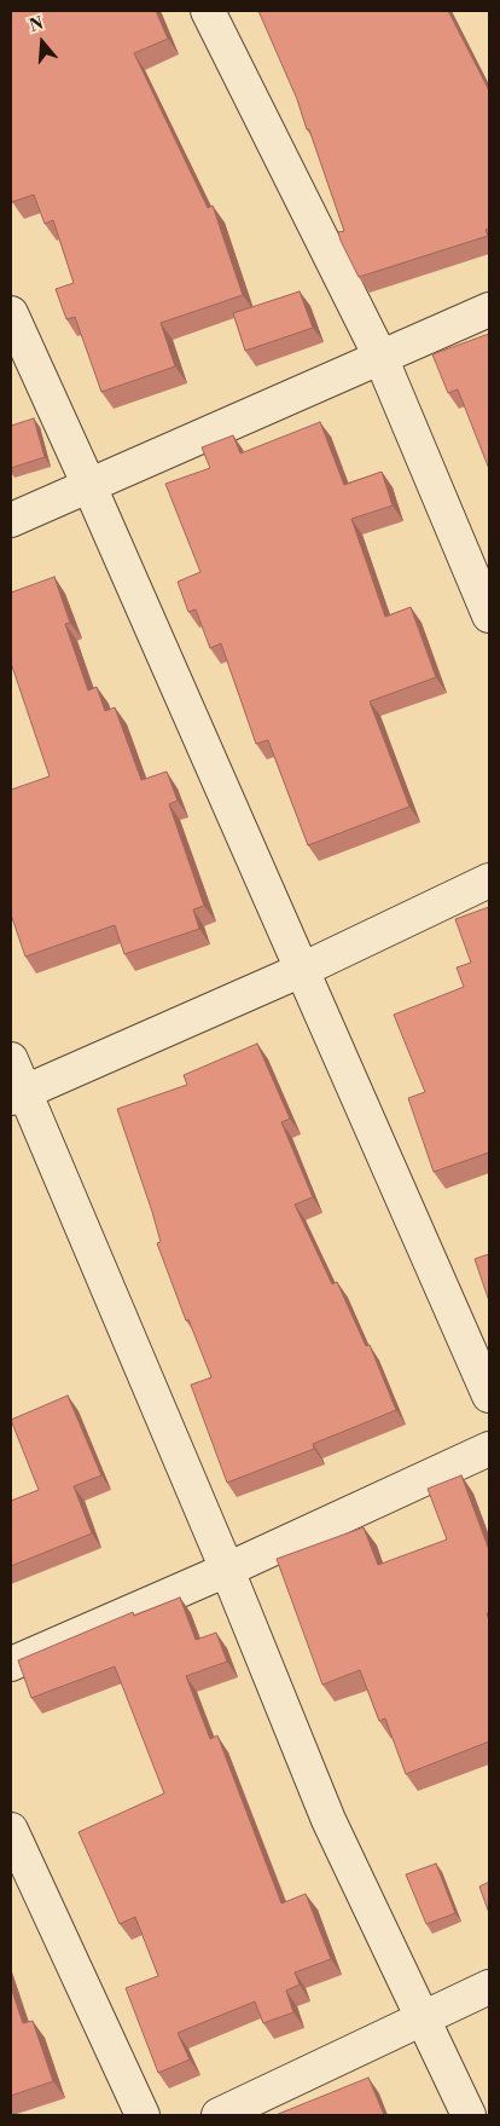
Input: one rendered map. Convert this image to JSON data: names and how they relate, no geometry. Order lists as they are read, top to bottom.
{
  "north": "top"
}
